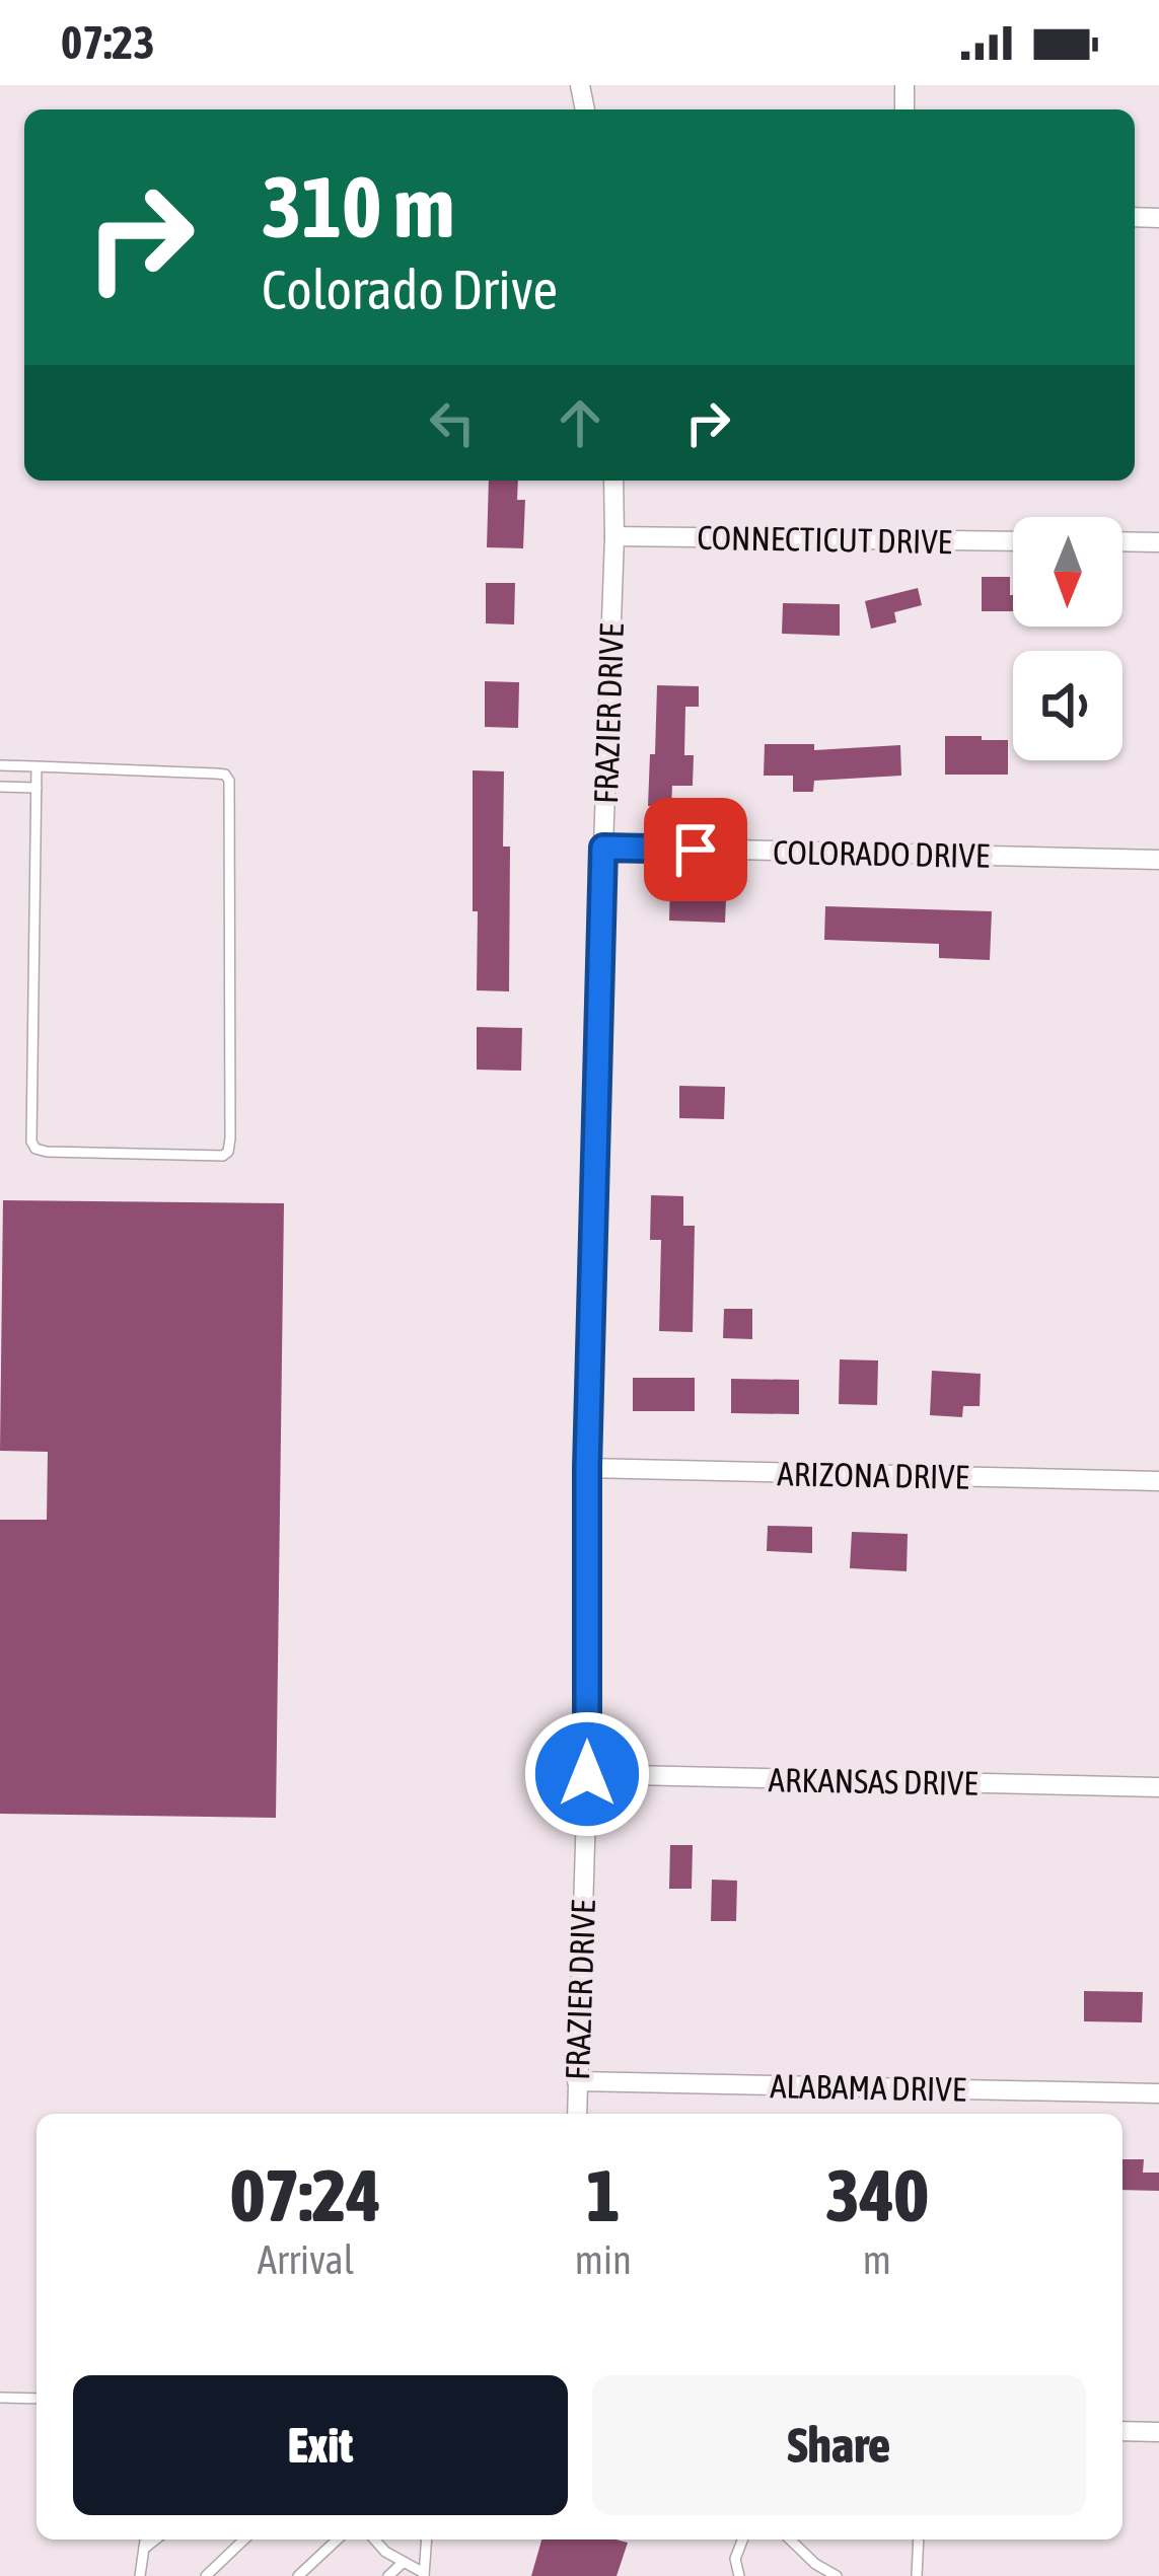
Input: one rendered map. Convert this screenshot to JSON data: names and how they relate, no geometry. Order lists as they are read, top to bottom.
{
  "streets": {
    "street": [
      "CONNECTICUT DRIVE",
      "FRAZIER DRIVE",
      "COLORADO DRIVE",
      "ARIZONA DRIVE",
      "ARKANSAS DRIVE",
      "ALABAMA DRIVE"
    ]
  },
  "crossings": [
    ["CONNECTICUT DRIVE", "FRAZIER DRIVE"],
    ["FRAZIER DRIVE", "COLORADO DRIVE"],
    ["FRAZIER DRIVE", "ARIZONA DRIVE"],
    ["FRAZIER DRIVE", "ARKANSAS DRIVE"],
    ["FRAZIER DRIVE", "ALABAMA DRIVE"]
  ],
  "north": "bottom",
  "page": {
    "status": "07:23",
    "turn": ["310 m", "Colorado Drive"],
    "eta": [
      "07:24",
      "Arrival",
      "1",
      "min",
      "340",
      "m"
    ],
    "buttons": ["Exit", "Share"]
  }
}
